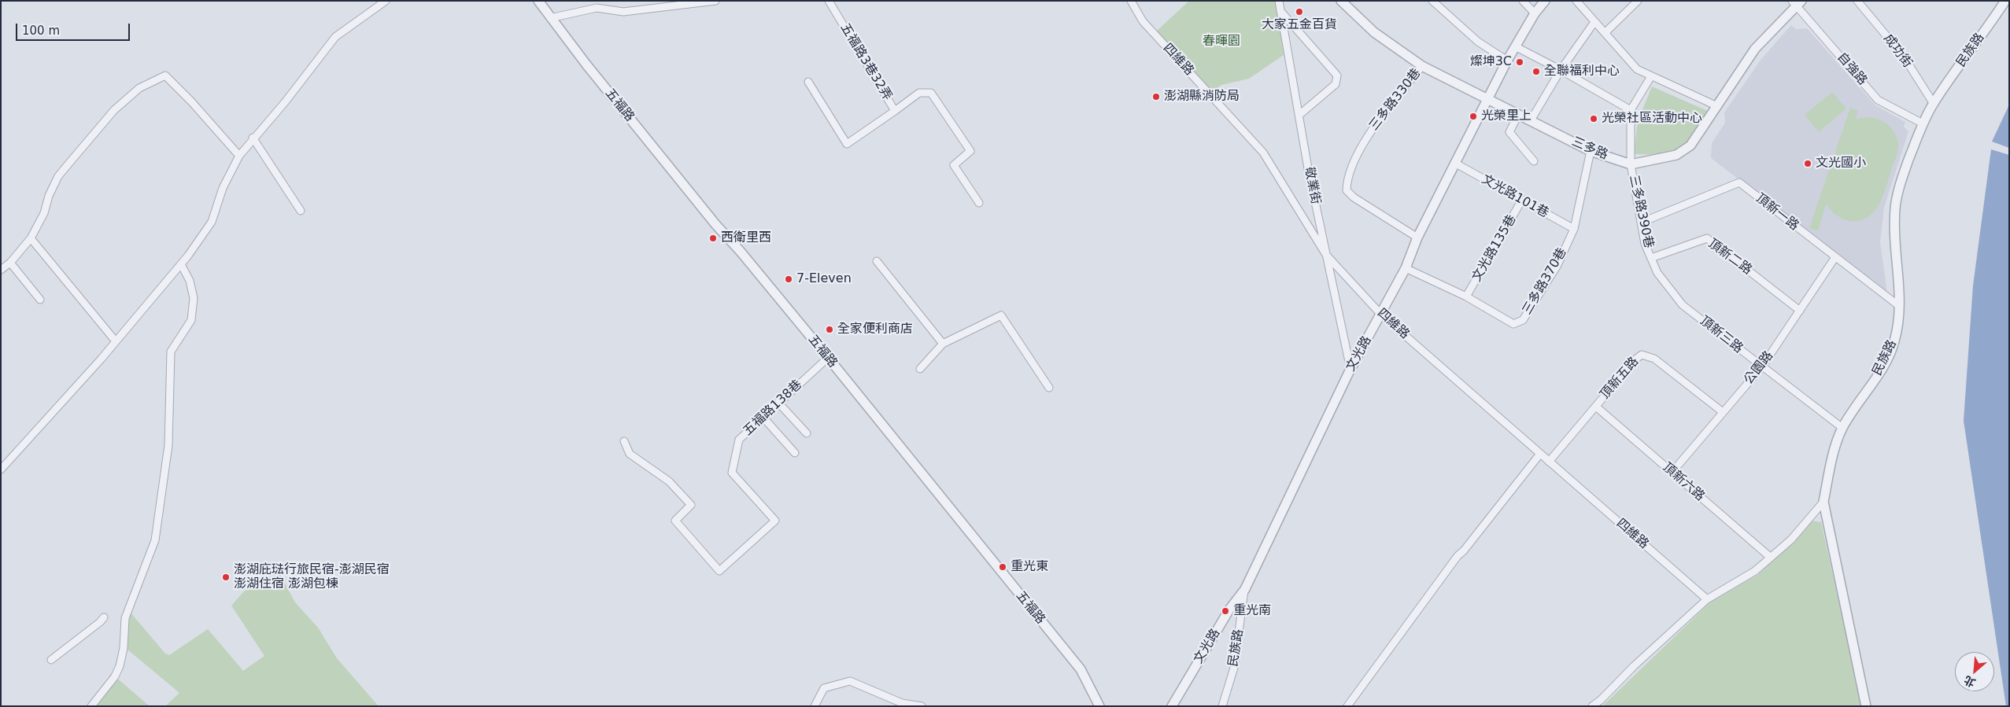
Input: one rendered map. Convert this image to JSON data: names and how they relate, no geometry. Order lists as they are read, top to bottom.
{
  "streets": {
    "street": [
      "民族路",
      "成功街",
      "四維路",
      "五福路3巷32弄",
      "自強路",
      "三多路330巷",
      "五福路",
      "三多路",
      "敬業街",
      "文光路101巷",
      "三多路390巷",
      "頂新一路",
      "文光路135巷",
      "頂新二路",
      "三多路370巷",
      "頂新三路",
      "文光路",
      "公園路",
      "頂新五路",
      "五福路138巷",
      "頂新六路"
    ]
  },
  "crossings": [
    ["民族路", "成功街"],
    ["民族路", "自強路"],
    ["民族路", "頂新一路"],
    ["民族路", "頂新三路"],
    ["民族路", "文光路"],
    ["四維路", "敬業街"],
    ["四維路", "文光路"],
    ["四維路", "頂新五路"],
    ["三多路330巷", "三多路"],
    ["三多路330巷", "文光路"],
    ["五福路", "五福路138巷"],
    ["三多路", "三多路390巷"],
    ["三多路", "三多路370巷"],
    ["三多路", "文光路"],
    ["敬業街", "文光路"],
    ["文光路101巷", "文光路135巷"],
    ["文光路101巷", "三多路370巷"],
    ["文光路101巷", "文光路"],
    ["三多路390巷", "頂新一路"],
    ["三多路390巷", "頂新二路"],
    ["三多路390巷", "頂新三路"],
    ["頂新一路", "公園路"],
    ["文光路135巷", "三多路370巷"],
    ["文光路135巷", "文光路"],
    ["頂新二路", "頂新三路"],
    ["頂新二路", "公園路"],
    ["頂新三路", "公園路"],
    ["公園路", "頂新五路"],
    ["公園路", "頂新六路"],
    ["頂新五路", "頂新六路"]
  ],
  "parks": ["春暉園"],
  "places": [
    "大家五金百貨",
    "燦坤3C",
    "全聯福利中心",
    "澎湖縣消防局",
    "光榮里上",
    "光榮社區活動中心",
    "文光國小",
    "西衛里西",
    "7-Eleven",
    "全家便利商店",
    "重光東",
    "澎湖庇琺行旅民宿-澎湖民宿 澎湖住宿 澎湖包棟",
    "重光南"
  ],
  "scale_bar": "100 m",
  "north": "bottom left"
}
